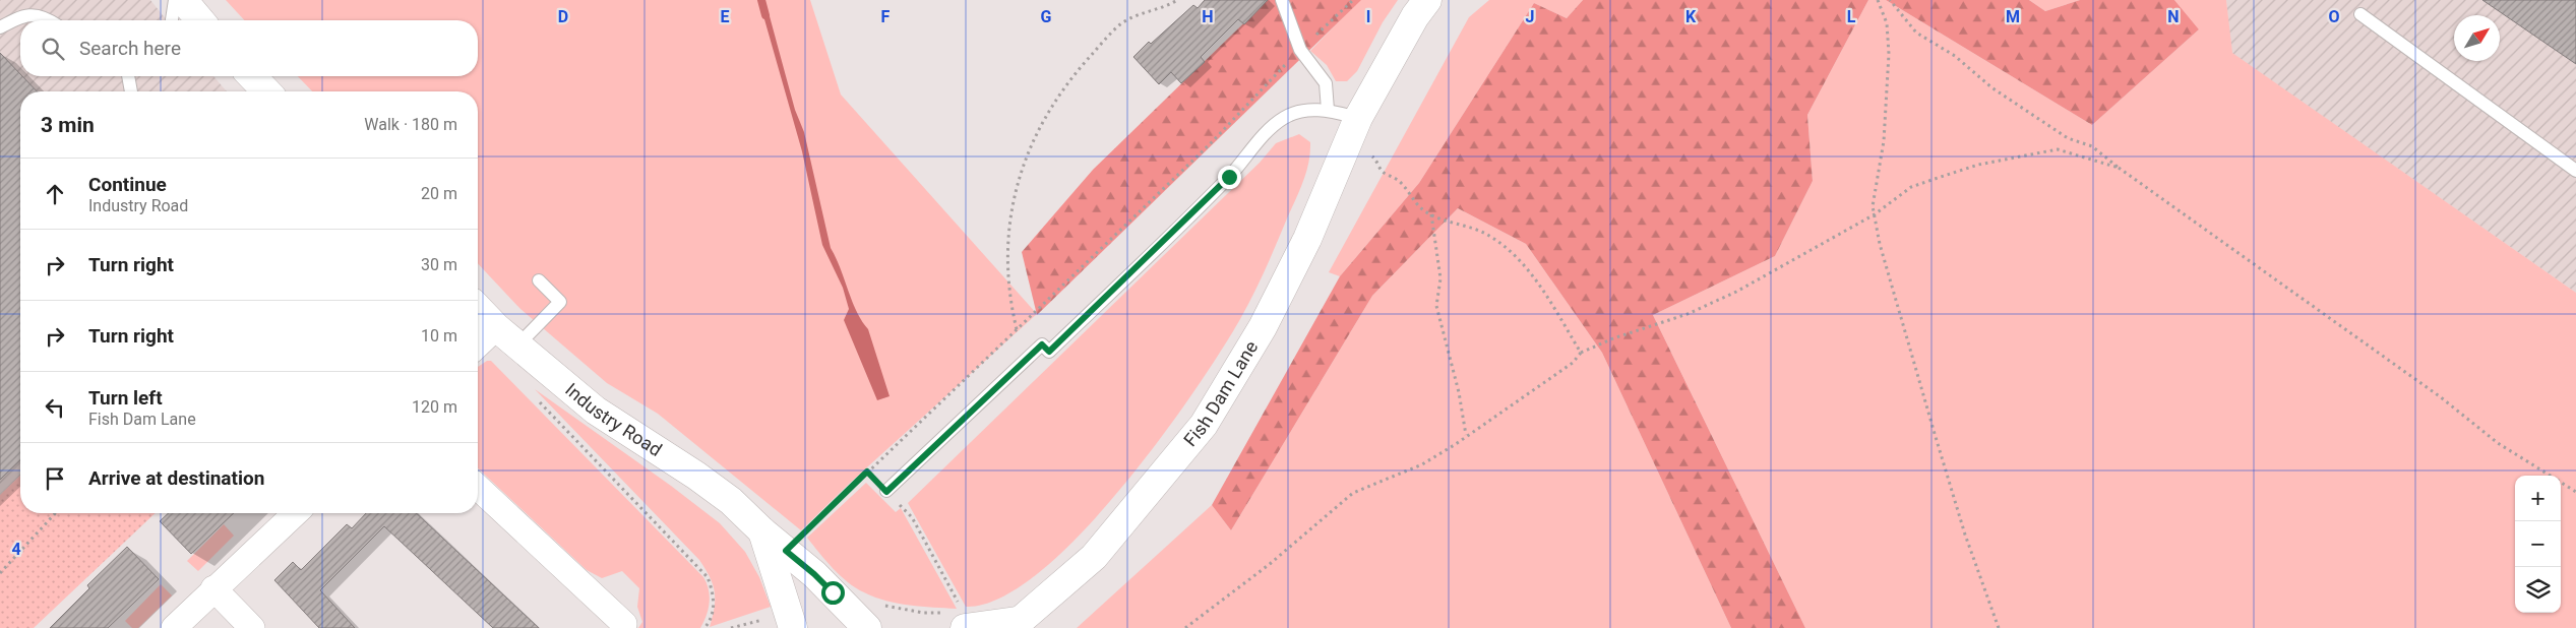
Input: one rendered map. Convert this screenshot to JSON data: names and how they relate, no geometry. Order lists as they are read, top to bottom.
{
  "streets": {
    "street": ["Fish Dam Lane", "Industry Road"]
  },
  "north": "top right",
  "page": {
    "search": "Search here",
    "heading": ["3 min", "Walk · 180 m"],
    "list": [
      ["Continue", "Industry Road", "20 m"],
      ["Turn right", "30 m"],
      ["Turn right", "10 m"],
      ["Turn left", "Fish Dam Lane", "120 m"],
      "Arrive at destination"
    ],
    "map_buttons": ["+", "−"]
  },
  "grid": {
    "columns": [
      "D",
      "E",
      "F",
      "G",
      "H",
      "I",
      "J",
      "K",
      "L",
      "M",
      "N",
      "O"
    ],
    "rows": ["4"]
  }
}
